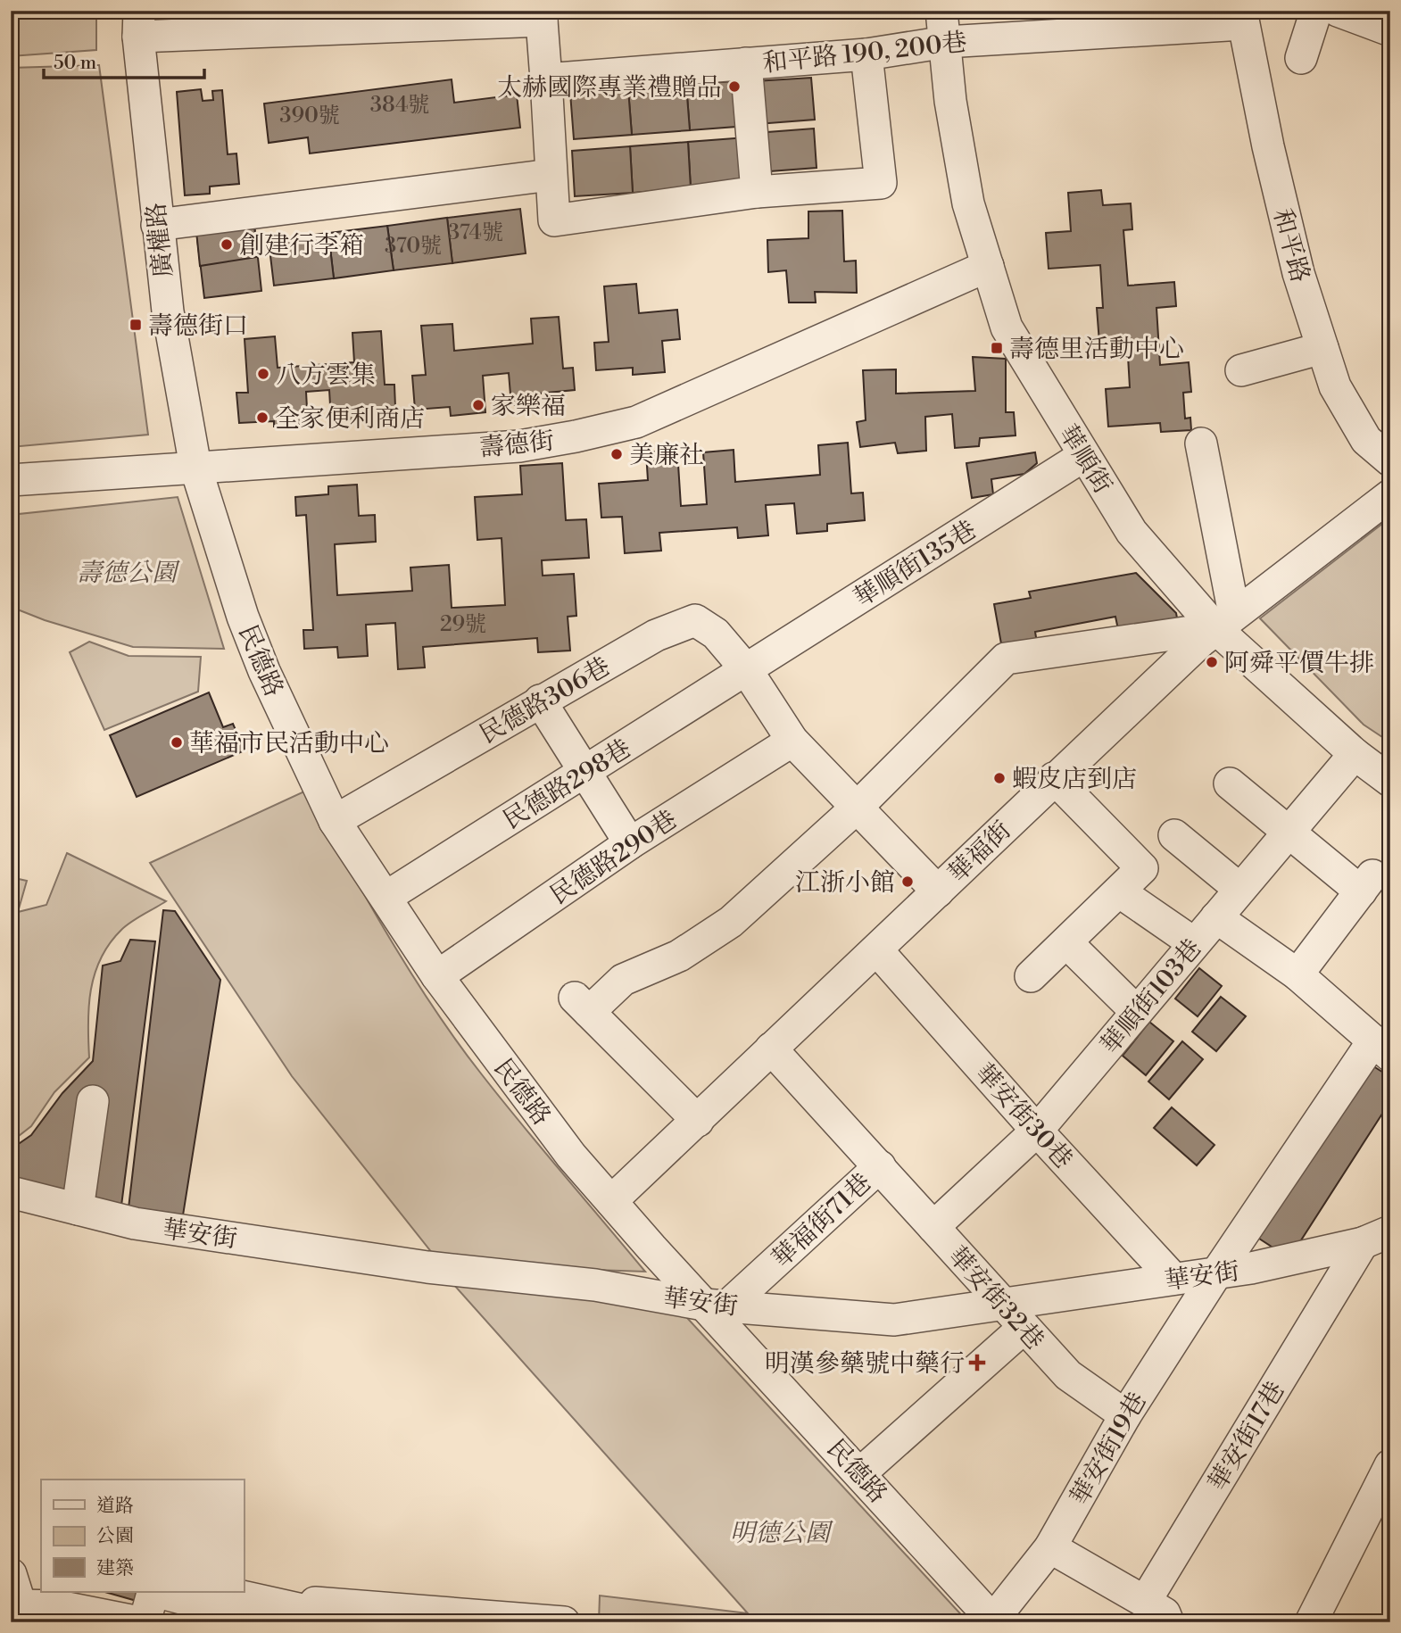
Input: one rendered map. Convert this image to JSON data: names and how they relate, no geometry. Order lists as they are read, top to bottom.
{
  "streets": {
    "street": [
      "和平路 190, 200巷",
      "廣權路",
      "和平路",
      "壽德街",
      "華順街",
      "華順街135巷",
      "民德路",
      "民德路306巷",
      "民德路298巷",
      "華福街",
      "民德路290巷",
      "華順街103巷",
      "華安街30巷",
      "華福街71巷",
      "華安街",
      "華安街32巷",
      "華安街17巷",
      "華安街19巷"
    ]
  },
  "crossings": [
    ["和平路 190, 200巷", "和平路"],
    ["和平路 190, 200巷", "華順街"],
    ["廣權路", "壽德街"],
    ["廣權路", "民德路"],
    ["壽德街", "華順街"],
    ["壽德街", "民德路"],
    ["華順街", "華順街135巷"],
    ["華順街", "華福街"],
    ["華順街", "華順街103巷"],
    ["華順街135巷", "民德路306巷"],
    ["華順街135巷", "民德路298巷"],
    ["民德路", "民德路306巷"],
    ["民德路", "民德路298巷"],
    ["民德路", "華福街"],
    ["民德路", "民德路290巷"],
    ["民德路", "華福街71巷"],
    ["民德路", "華安街"],
    ["民德路", "華安街19巷"],
    ["民德路306巷", "民德路298巷"],
    ["華福街", "華安街30巷"],
    ["華福街", "華福街71巷"],
    ["華順街103巷", "華安街30巷"],
    ["華順街103巷", "華安街32巷"],
    ["華安街30巷", "華安街"],
    ["華福街71巷", "華安街"],
    ["華福街71巷", "華安街32巷"],
    ["華安街", "華安街32巷"],
    ["華安街", "華安街17巷"],
    ["華安街", "華安街19巷"],
    ["華安街32巷", "華安街19巷"]
  ],
  "parks": ["壽德公園", "明德公園"],
  "places": {
    "other": [
      "太赫國際專業禮贈品",
      "創建行李箱",
      "八方雲集",
      "家樂福",
      "全家便利商店",
      "美廉社",
      "阿舜平價牛排",
      "華福市民活動中心",
      "蝦皮店到店",
      "江浙小館"
    ],
    "transit": ["壽德街口", "壽德里活動中心"],
    "health": ["明漢參藥號中藥行"]
  },
  "house_numbers": [
    "384號",
    "390號",
    "374號",
    "370號",
    "29號"
  ],
  "legend": ["道路", "公園", "建築"],
  "scale_bar": "50 m"
}
